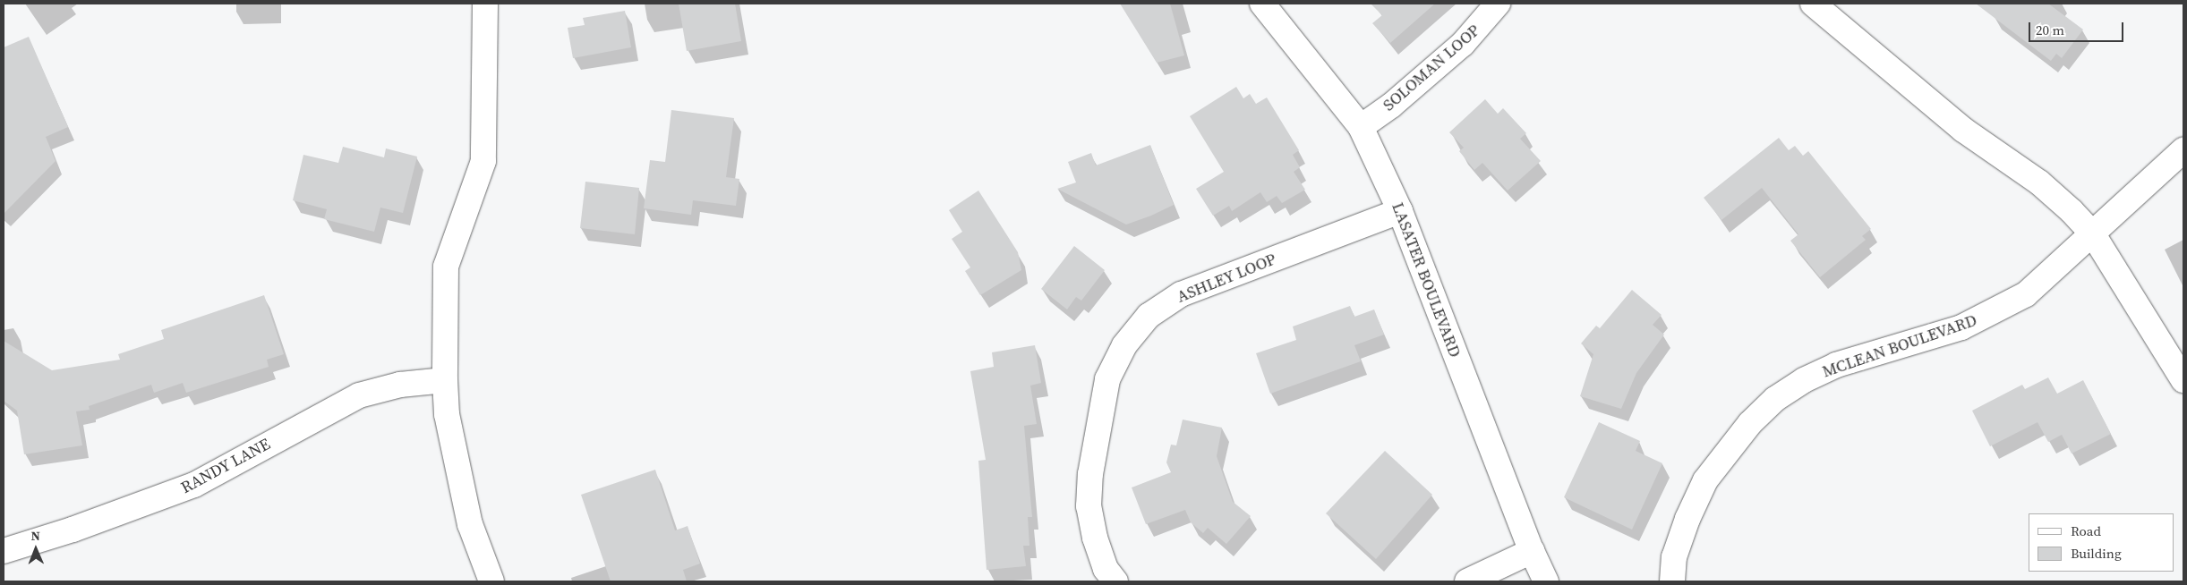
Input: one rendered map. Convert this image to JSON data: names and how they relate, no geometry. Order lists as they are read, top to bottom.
{
  "streets": {
    "street": [
      "SOLOMAN LOOP",
      "ASHLEY LOOP",
      "LASATER BOULEVARD",
      "MCLEAN BOULEVARD",
      "RANDY LANE"
    ]
  },
  "crossings": [
    ["SOLOMAN LOOP", "LASATER BOULEVARD"],
    ["ASHLEY LOOP", "LASATER BOULEVARD"]
  ],
  "legend": ["Road", "Building"],
  "scale_bar": "20 m",
  "north": "top"
}
